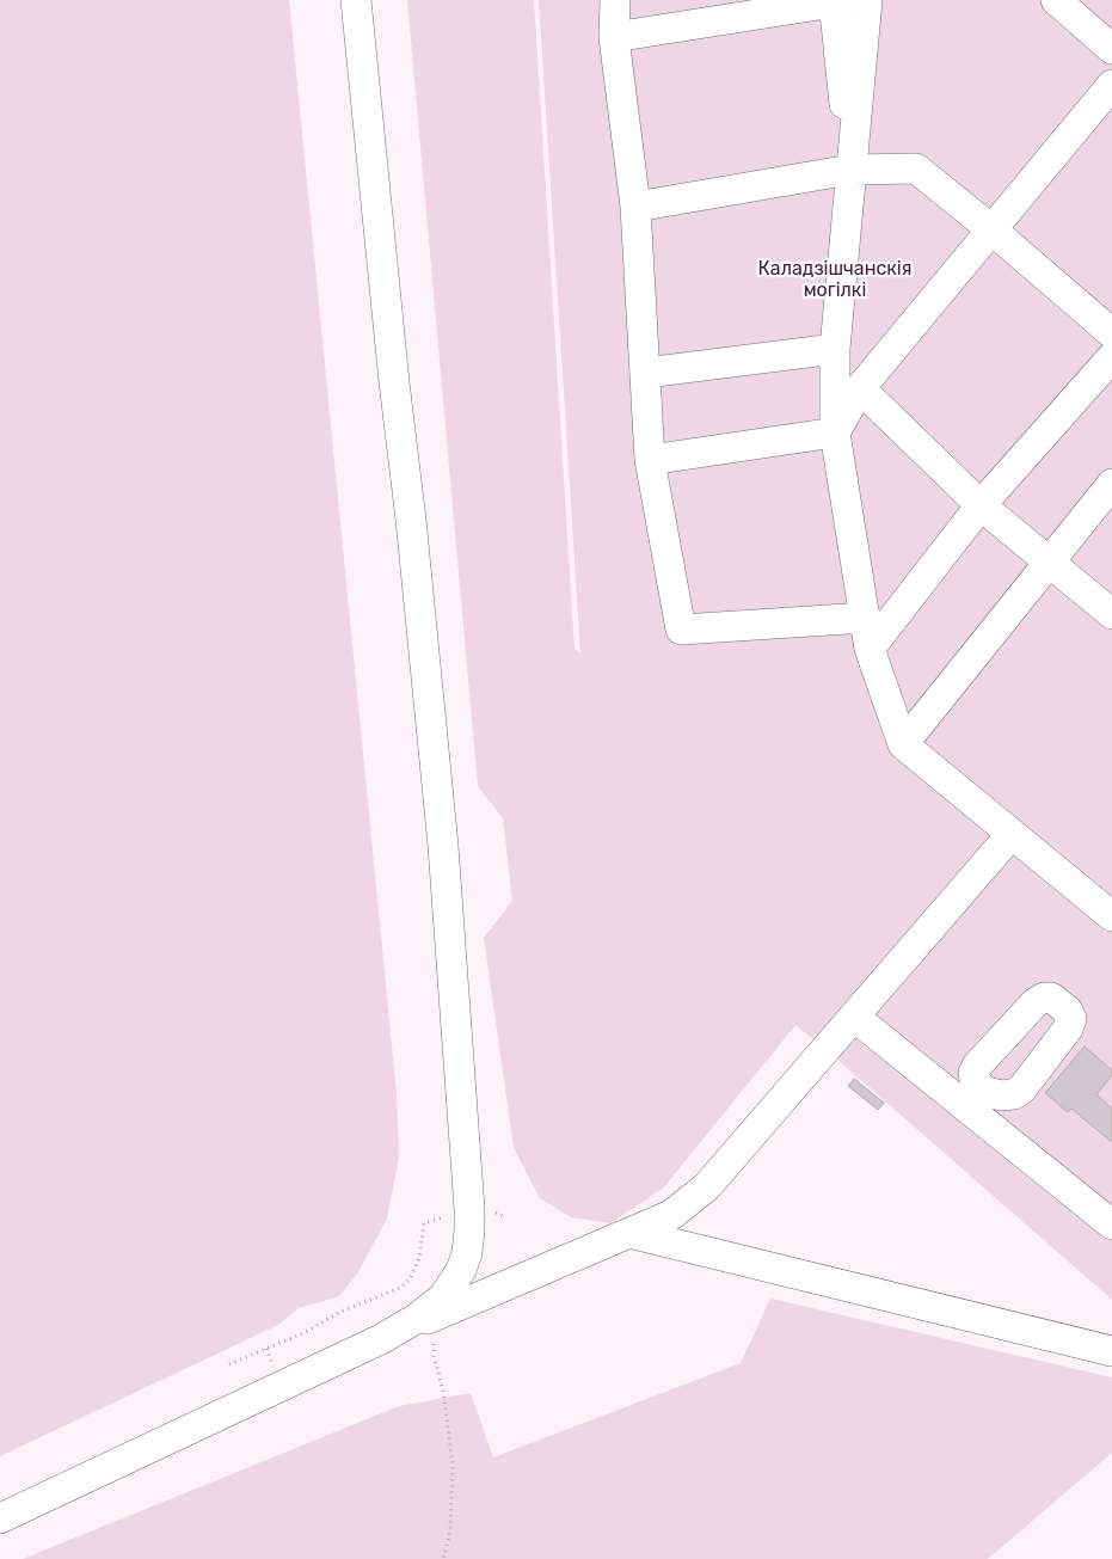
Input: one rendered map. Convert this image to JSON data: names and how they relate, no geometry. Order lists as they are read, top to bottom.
{
  "parks": ["Каладзішчанскія могілкі"]
}
